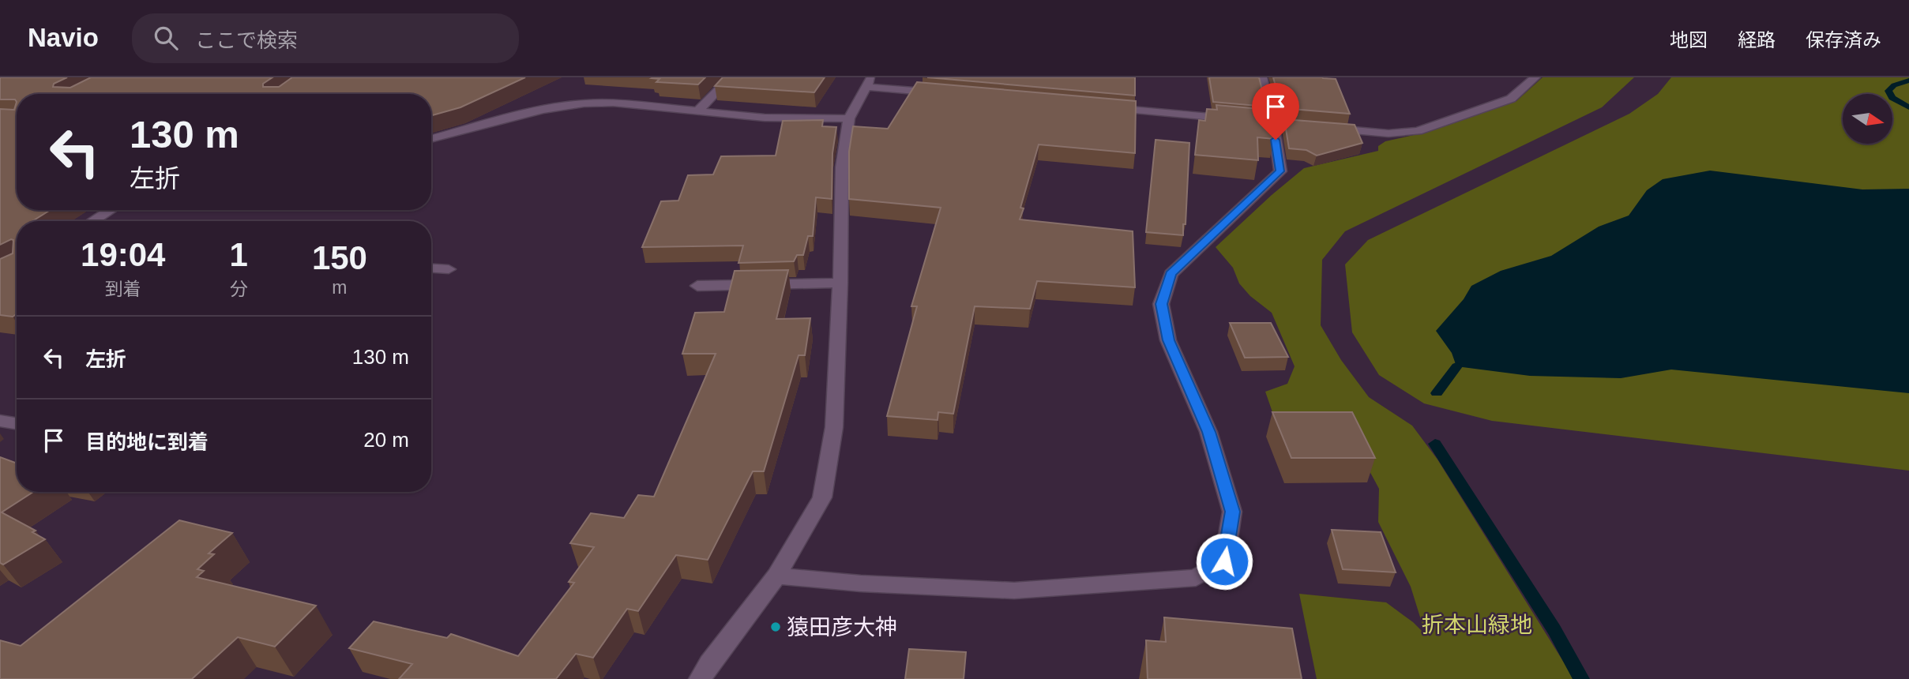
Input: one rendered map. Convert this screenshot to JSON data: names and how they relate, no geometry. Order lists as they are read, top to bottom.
{
  "parks": ["折本山緑地"],
  "places": ["猿田彦大神"],
  "north": "right",
  "page": {
    "header": "Navio",
    "search": "ここで検索",
    "nav": ["地図", "経路", "保存済み"],
    "turn": ["130 m", "左折"],
    "eta": [
      "19:04",
      "到着",
      "1",
      "分",
      "150",
      "m"
    ],
    "list": [
      {
        "name": "左折",
        "value": "130 m"
      },
      {
        "name": "目的地に到着",
        "value": "20 m"
      }
    ]
  }
}
